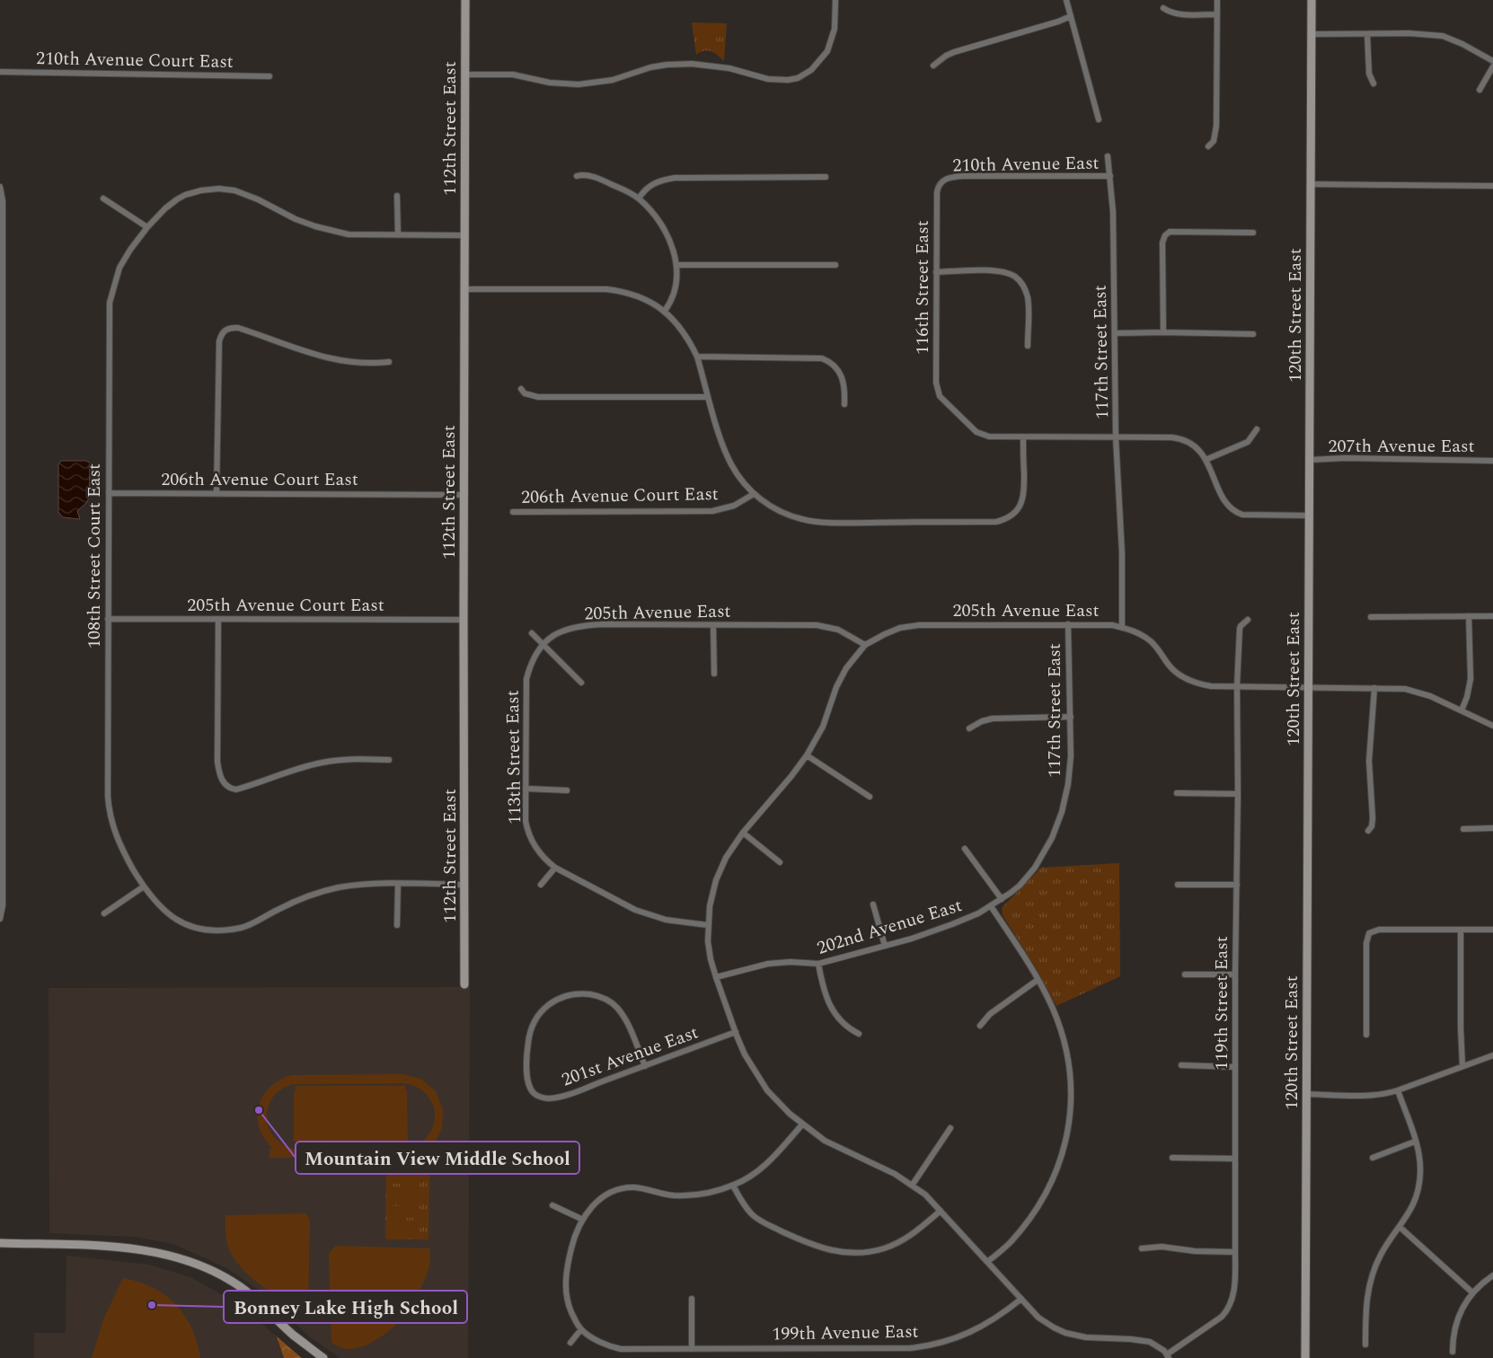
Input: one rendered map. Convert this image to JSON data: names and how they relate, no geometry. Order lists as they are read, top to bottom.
{
  "streets": {
    "street": [
      "210th Avenue Court East",
      "112th Street East",
      "210th Avenue East",
      "116th Street East",
      "120th Street East",
      "117th Street East",
      "207th Avenue East",
      "206th Avenue Court East",
      "108th Street Court East",
      "205th Avenue Court East",
      "205th Avenue East",
      "113th Street East",
      "202nd Avenue East",
      "119th Street East",
      "201st Avenue East",
      "199th Avenue East"
    ]
  },
  "crossings": [
    ["112th Street East", "206th Avenue Court East"],
    ["112th Street East", "108th Street Court East"],
    ["112th Street East", "205th Avenue Court East"],
    ["210th Avenue East", "116th Street East"],
    ["210th Avenue East", "117th Street East"],
    ["120th Street East", "207th Avenue East"],
    ["120th Street East", "205th Avenue East"],
    ["117th Street East", "205th Avenue East"],
    ["117th Street East", "202nd Avenue East"],
    ["206th Avenue Court East", "108th Street Court East"],
    ["108th Street Court East", "205th Avenue Court East"],
    ["205th Avenue East", "113th Street East"],
    ["205th Avenue East", "119th Street East"]
  ],
  "places": ["Mountain View Middle School", "Bonney Lake High School"]
}
